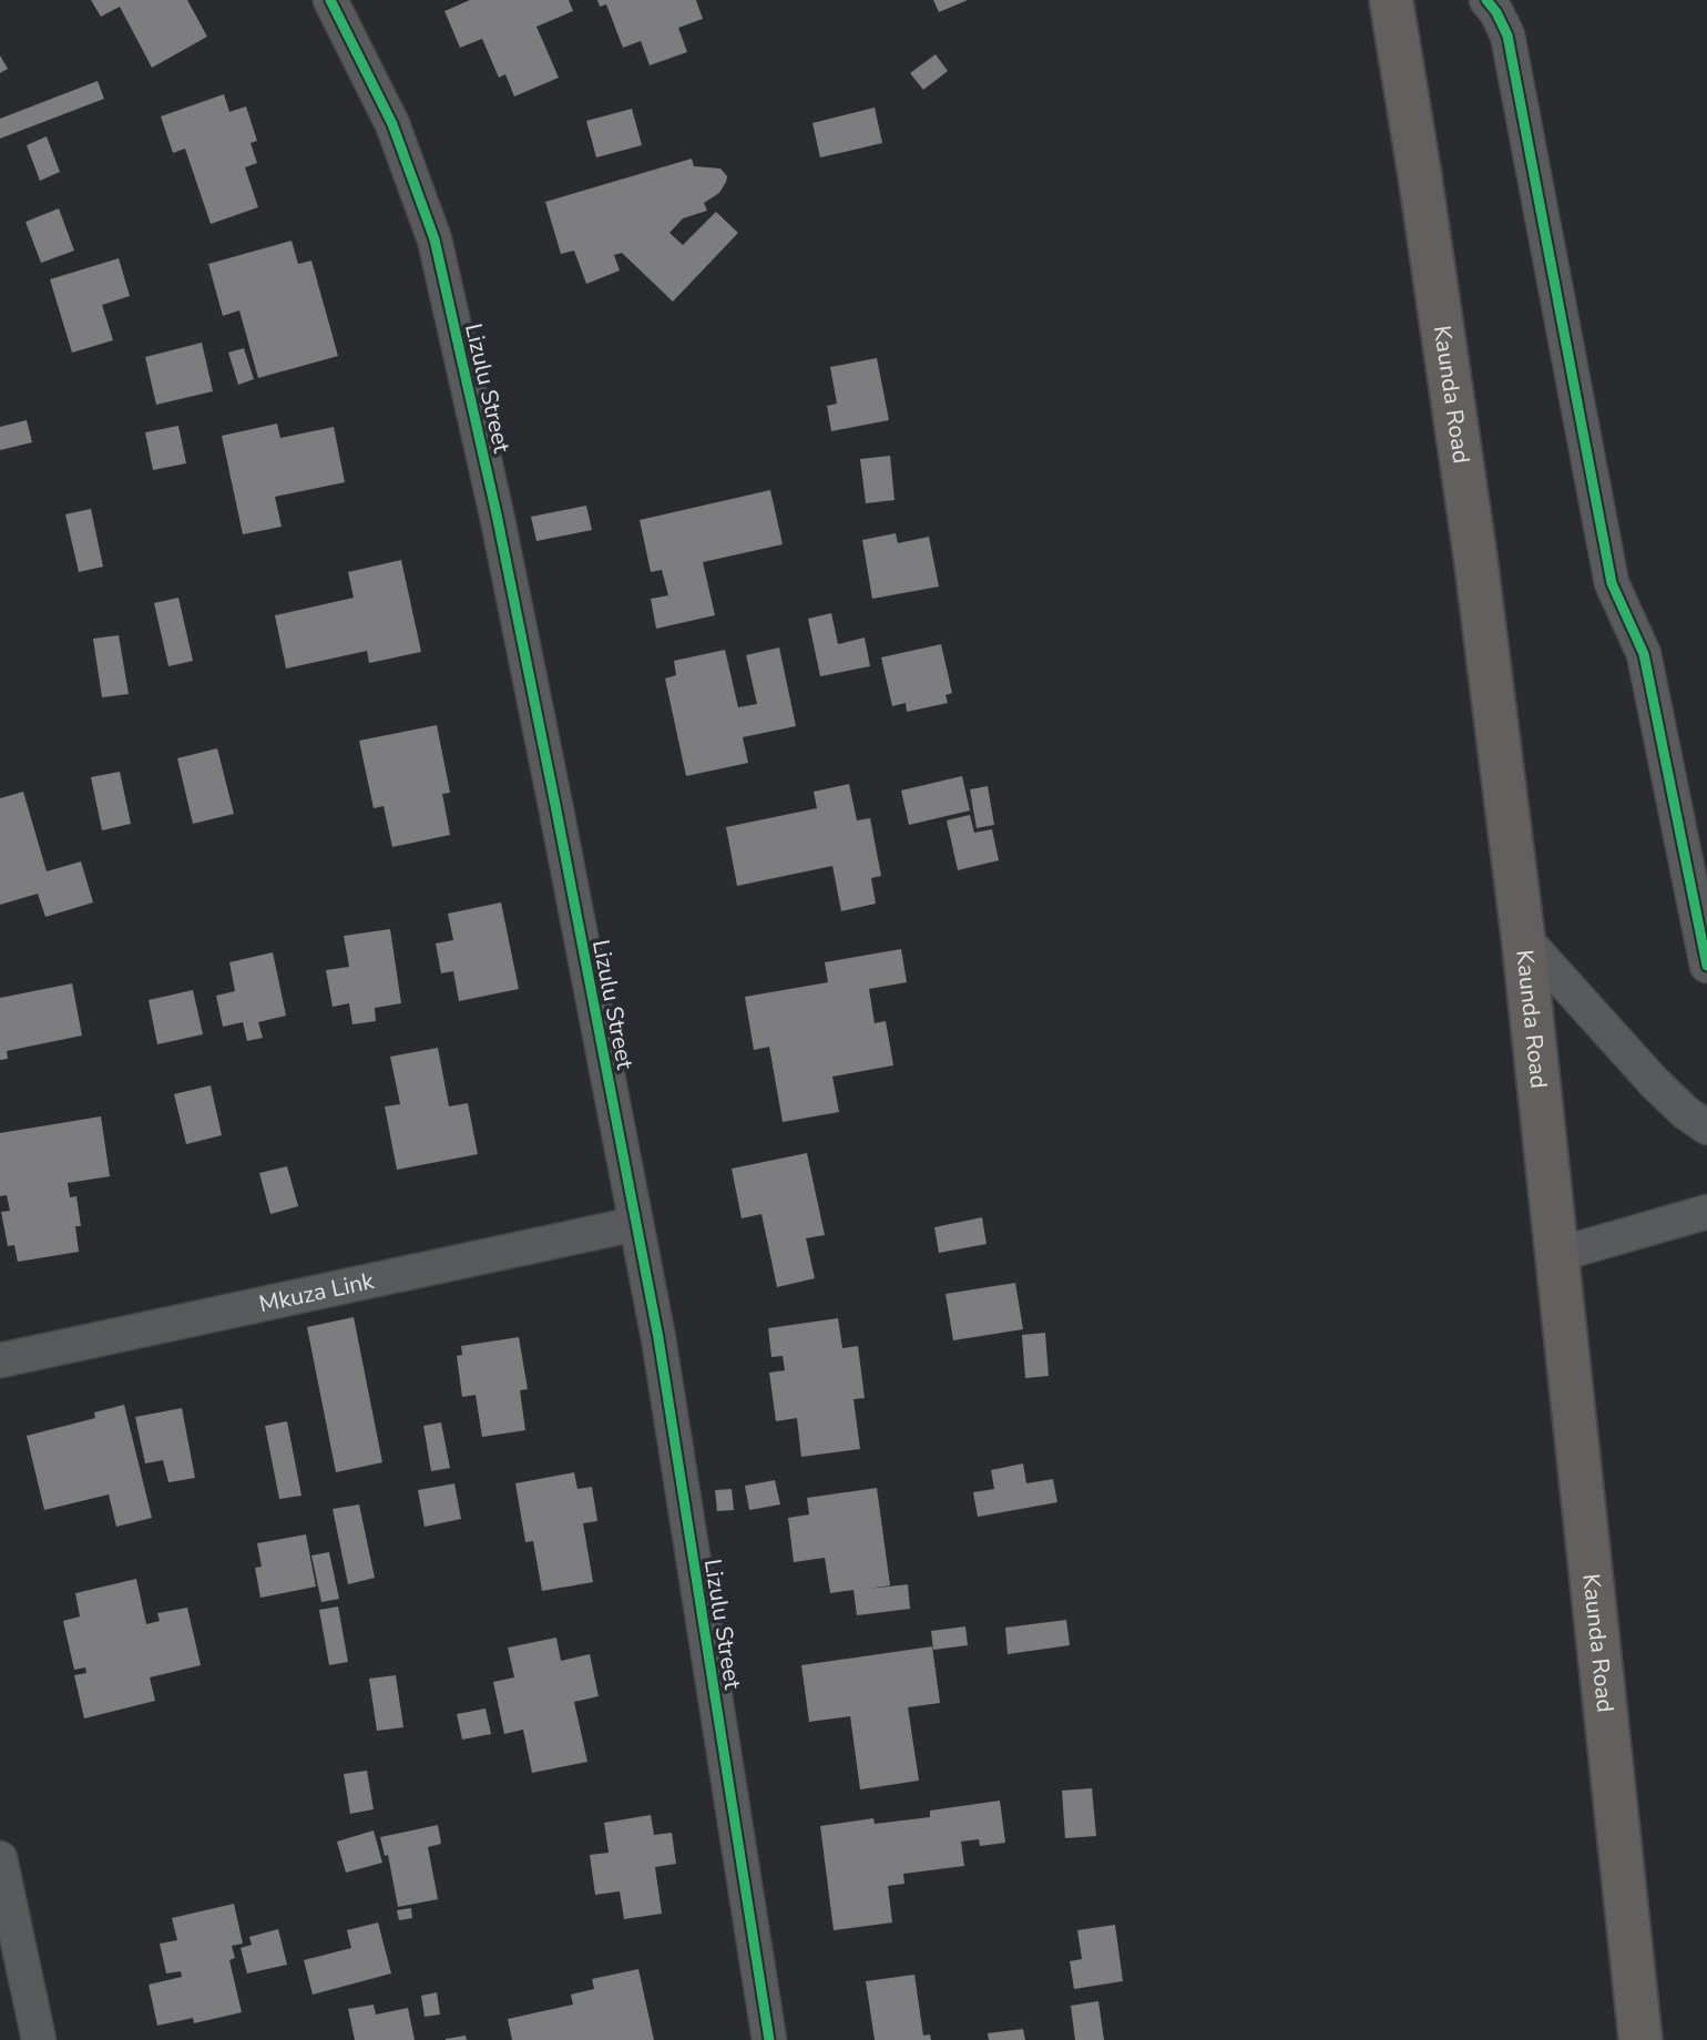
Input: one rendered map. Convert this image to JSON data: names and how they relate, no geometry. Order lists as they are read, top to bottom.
{
  "streets": {
    "main road": ["Kaunda Road"],
    "street": ["Lizulu Street", "Mkuza Link"]
  },
  "crossings": [
    ["Lizulu Street", "Mkuza Link"]
  ]
}
